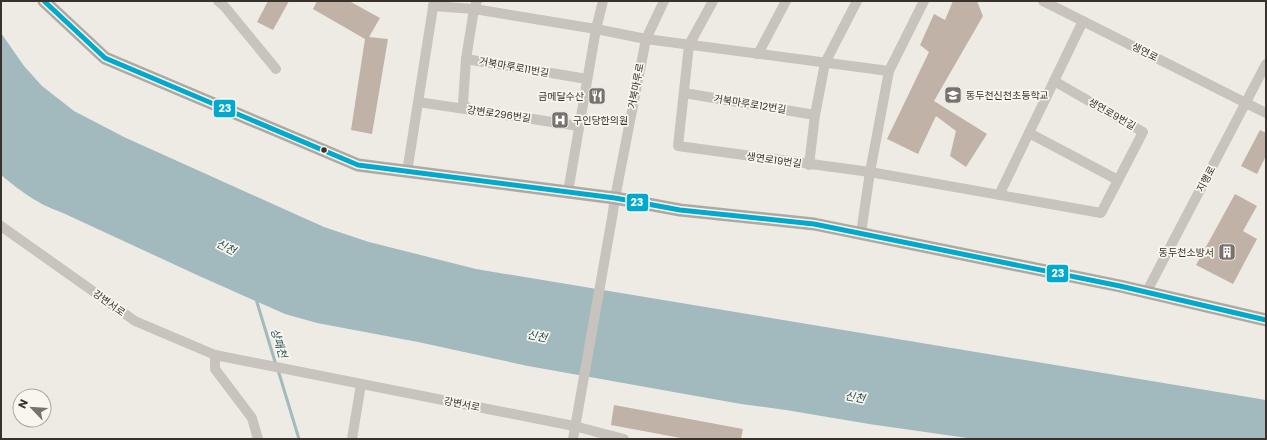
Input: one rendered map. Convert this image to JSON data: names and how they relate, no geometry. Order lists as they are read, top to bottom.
{
  "streets": {
    "street": [
      "생연로",
      "거북마루로11번길",
      "거북마루로",
      "거북마루로12번길",
      "강변로296번길",
      "생연로9번길",
      "생연로19번길",
      "지행로",
      "강변서로"
    ]
  },
  "crossings": [
    ["생연로", "지행로"],
    ["거북마루로", "강변서로"],
    ["거북마루로12번길", "생연로19번길"],
    ["생연로9번길", "생연로19번길"]
  ],
  "water": ["신천", "상패천"],
  "places": {
    "school or university": ["동두천신천초등학교"],
    "restaurant": ["금메달수산"],
    "hospital": ["구인당한의원"],
    "building": ["동두천소방서"]
  },
  "lines": ["transit line 23"],
  "north": "top left"
}
